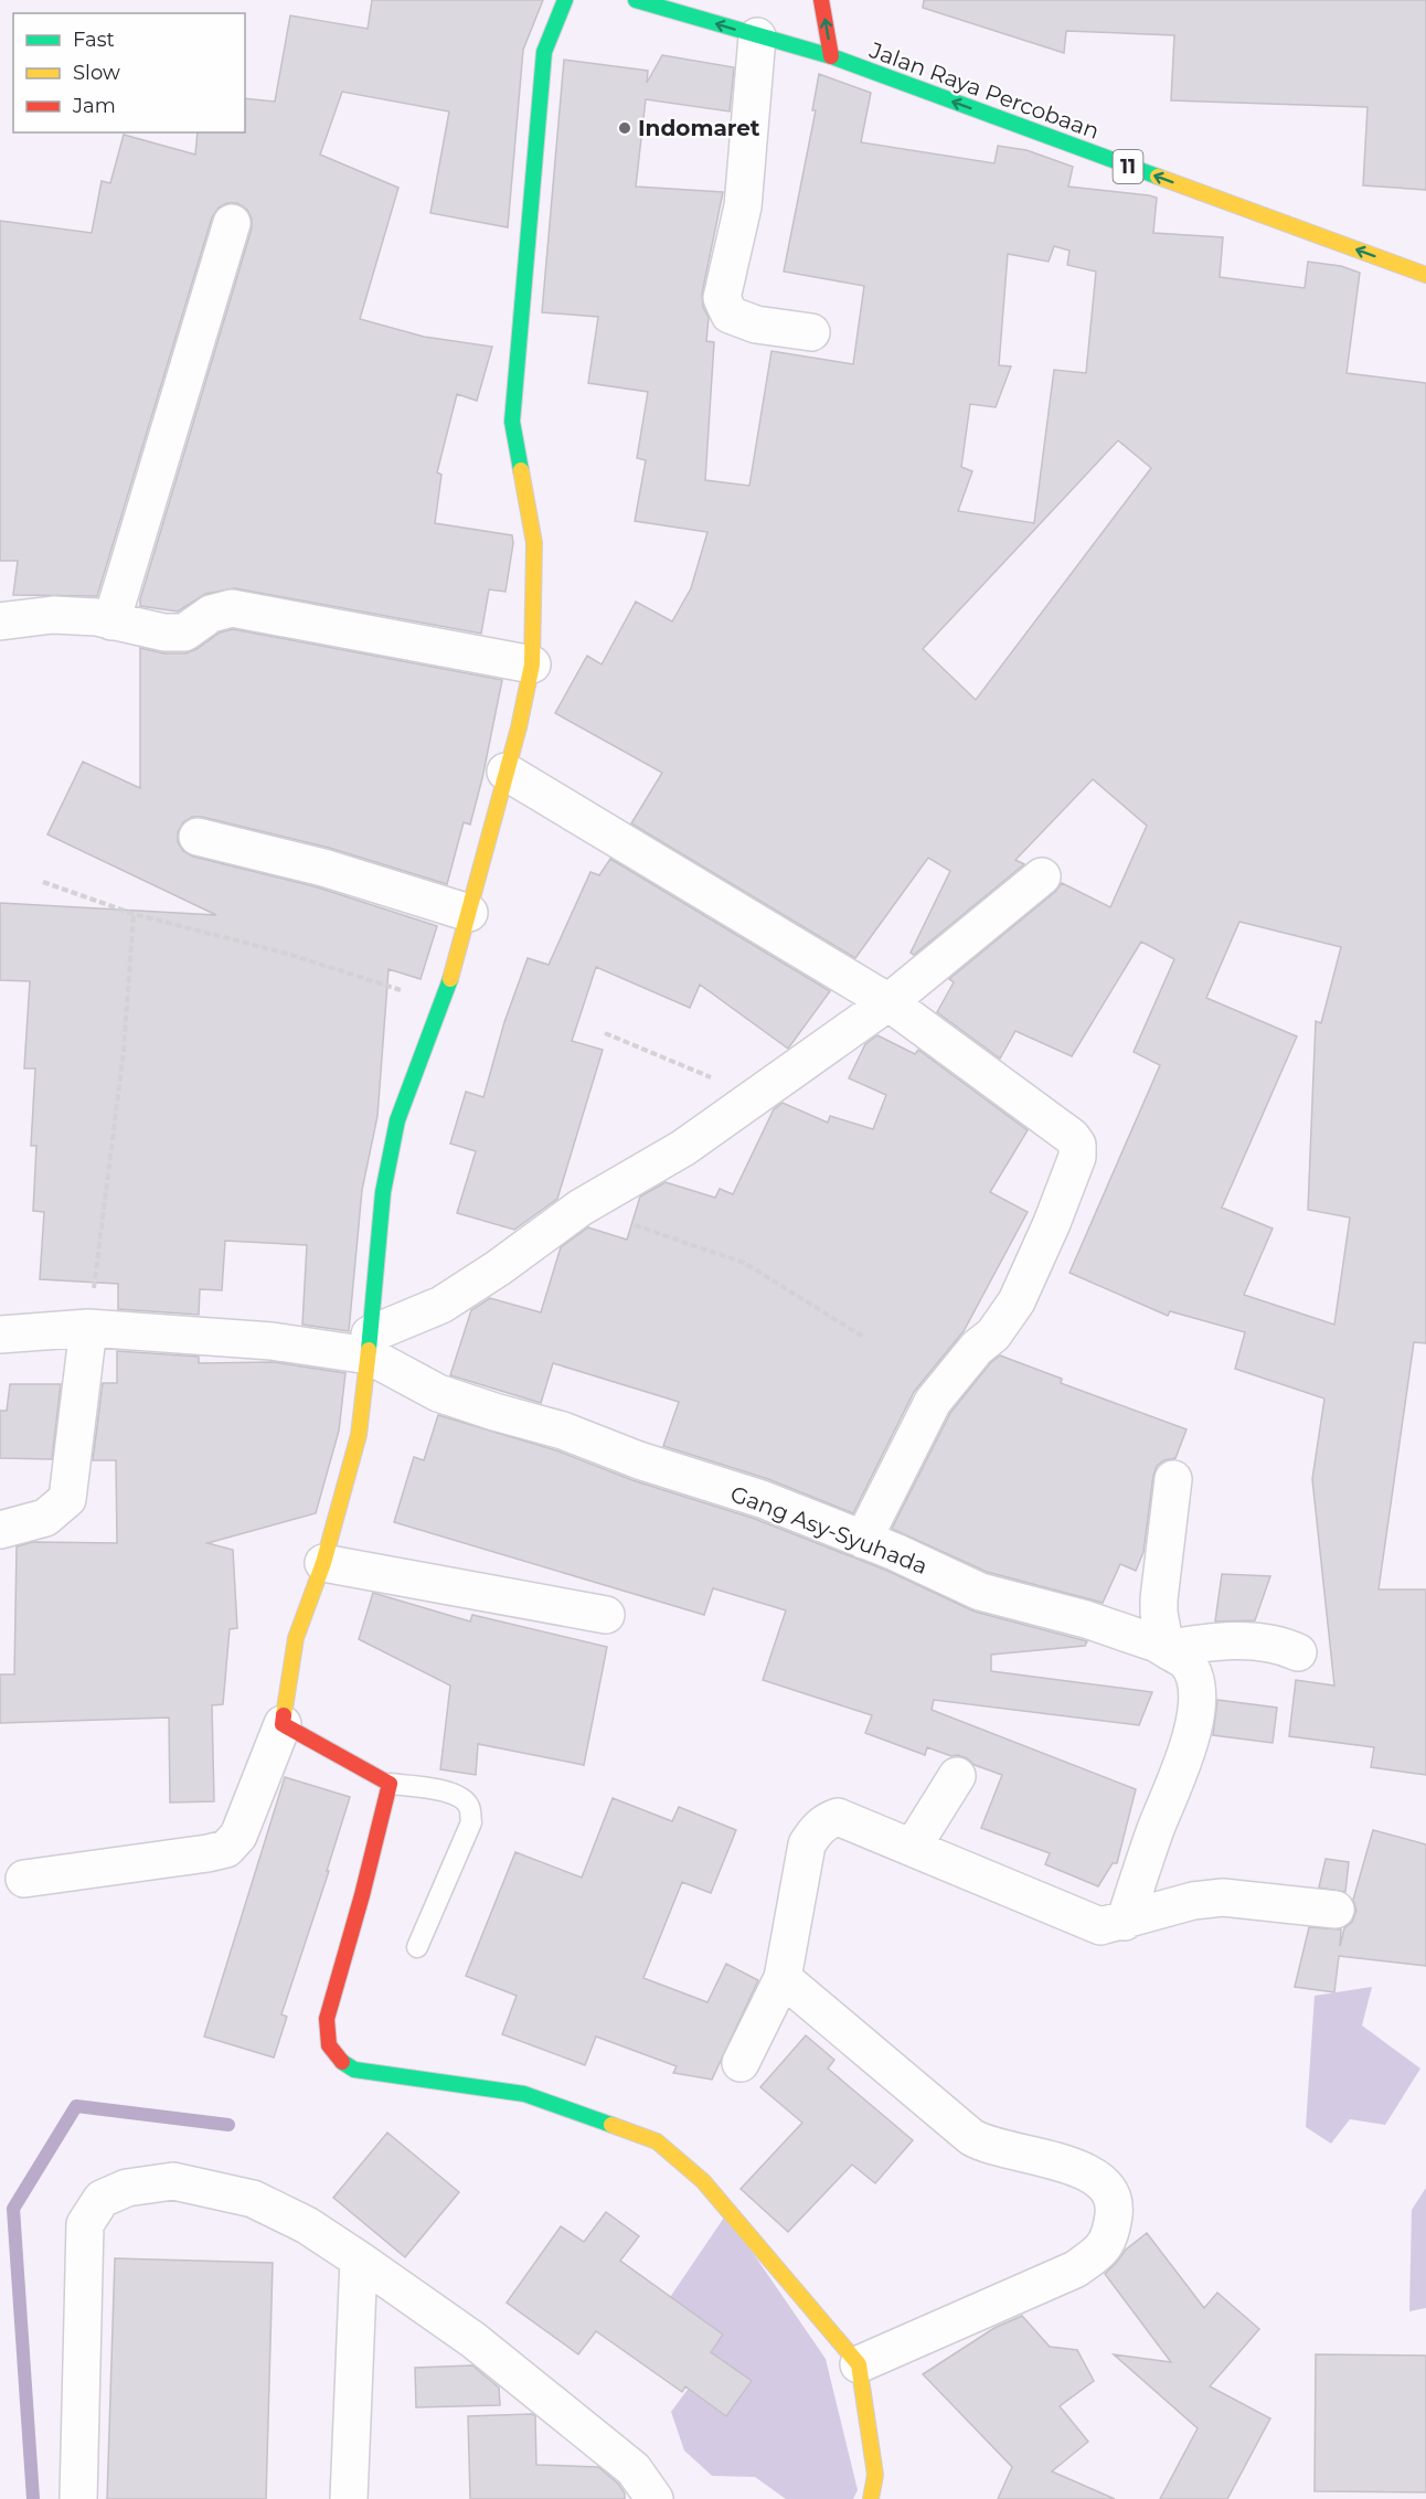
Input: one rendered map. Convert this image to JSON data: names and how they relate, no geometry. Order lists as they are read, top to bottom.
{
  "streets": {
    "main road": ["Jalan Raya Percobaan", "11"],
    "street": ["Gang Asy-Syuhada"]
  },
  "one_way": ["Jalan Raya Percobaan"],
  "places": ["Indomaret"],
  "legend": ["Fast", "Slow", "Jam"]
}
